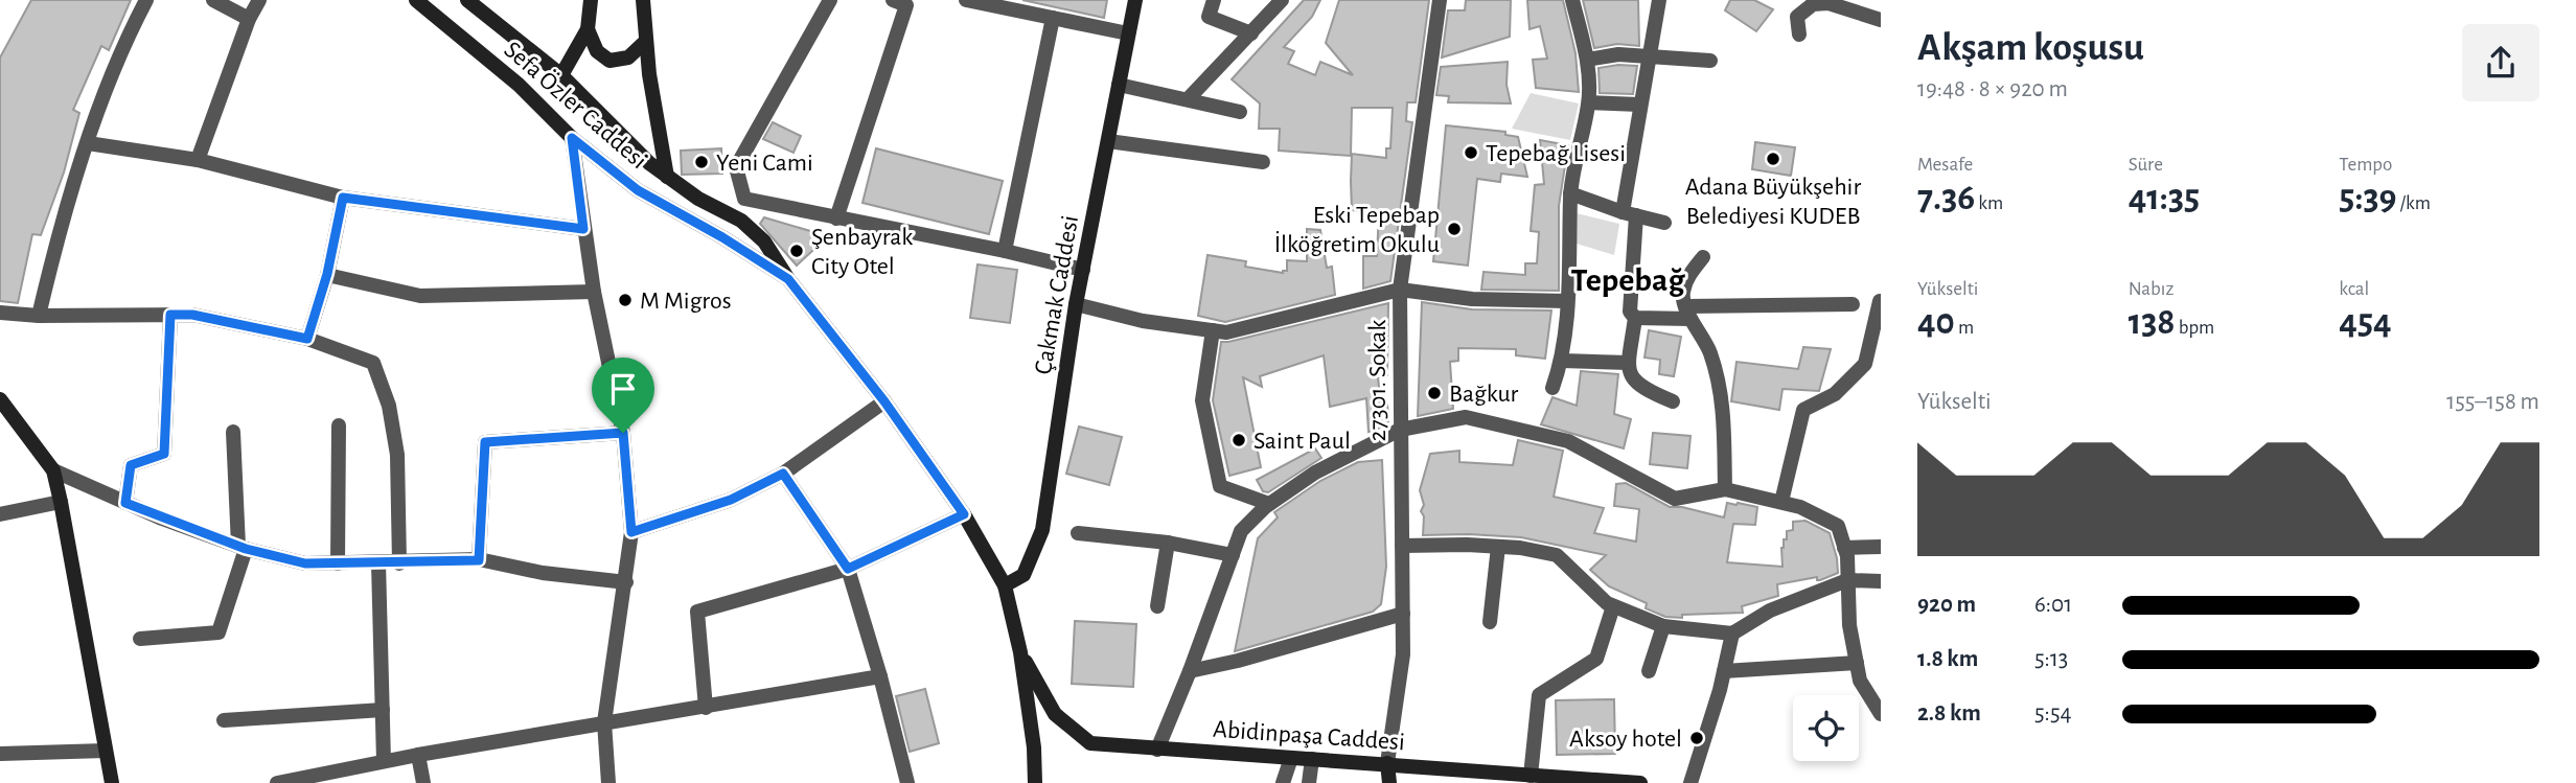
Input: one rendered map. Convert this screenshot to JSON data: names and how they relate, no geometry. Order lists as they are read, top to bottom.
{
  "streets": {
    "main road": ["Sefa Özler Caddesi", "Çakmak Caddesi", "Abidinpaşa Caddesi"],
    "street": ["27301. Sokak"]
  },
  "crossings": [
    ["Sefa Özler Caddesi", "Çakmak Caddesi"],
    ["Sefa Özler Caddesi", "Abidinpaşa Caddesi"],
    ["27301. Sokak", "Abidinpaşa Caddesi"]
  ],
  "districts": ["Tepebağ"],
  "places": [
    "Tepebağ Lisesi",
    "Adana Büyükşehir Belediyesi KUDEB",
    "Yeni Cami",
    "Eski Tepebap İlköğretim Okulu",
    "Şenbayrak City Otel",
    "M Migros",
    "Bağkur",
    "Saint Paul",
    "Aksoy hotel"
  ],
  "page": {
    "heading": ["Akşam koşusu", "19:48 · 8 × 920 m"],
    "stats": [
      ["Mesafe", "7.36 km"],
      ["Süre", "41:35"],
      ["Tempo", "5:39 /km"],
      ["Yükselti", "40 m"],
      ["Nabız", "138 bpm"],
      ["kcal", "454"]
    ],
    "chart": ["Yükselti", "155–158 m"],
    "list": [
      {
        "name": "920 m",
        "note": "6:01"
      },
      {
        "name": "1.8 km",
        "note": "5:13"
      },
      {
        "name": "2.8 km",
        "note": "5:54"
      }
    ]
  }
}
